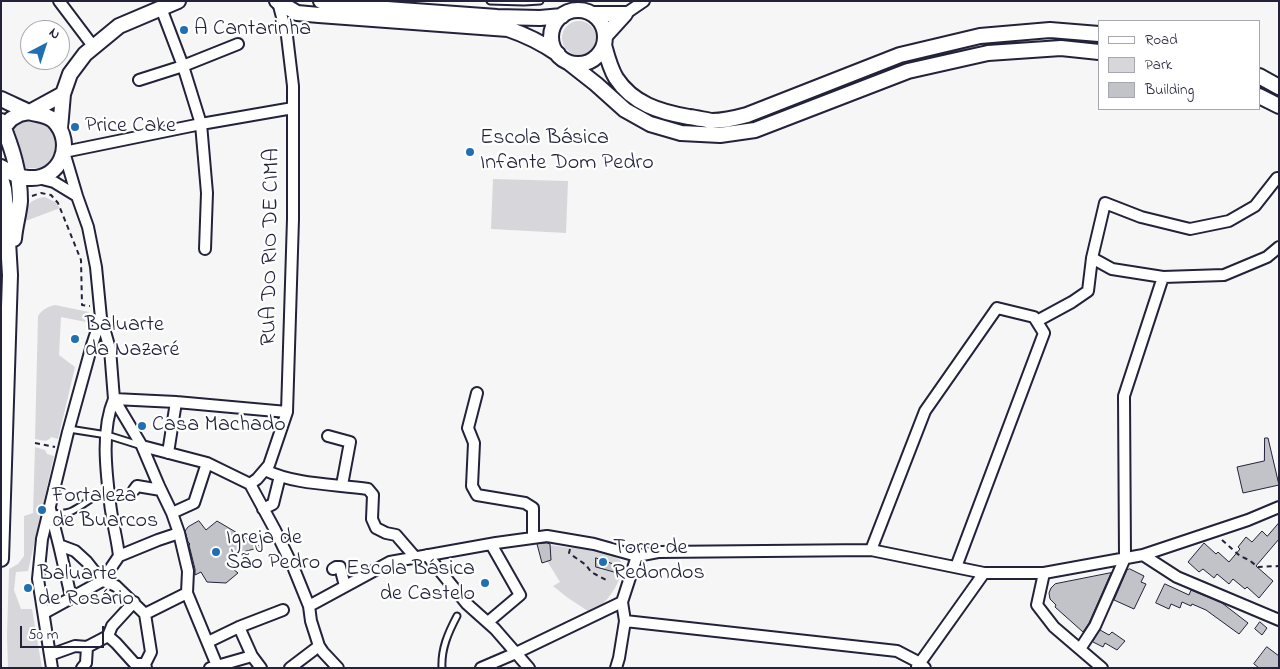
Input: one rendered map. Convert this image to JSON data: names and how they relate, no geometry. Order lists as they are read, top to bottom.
{
  "streets": {
    "street": ["RUA DO RIO DE CIMA"]
  },
  "places": [
    "A Cantarinha",
    "Price Cake",
    "Escola Básica Infante Dom Pedro",
    "Baluarte da Nazaré",
    "Casa Machado",
    "Fortaleza de Buarcos",
    "Igreja de São Pedro",
    "Torre de Redondos",
    "Escola Básica de Castelo",
    "Baluarte de Rosário"
  ],
  "legend": ["Road", "Park", "Building"],
  "scale_bar": "50 m",
  "north": "top right"
}
